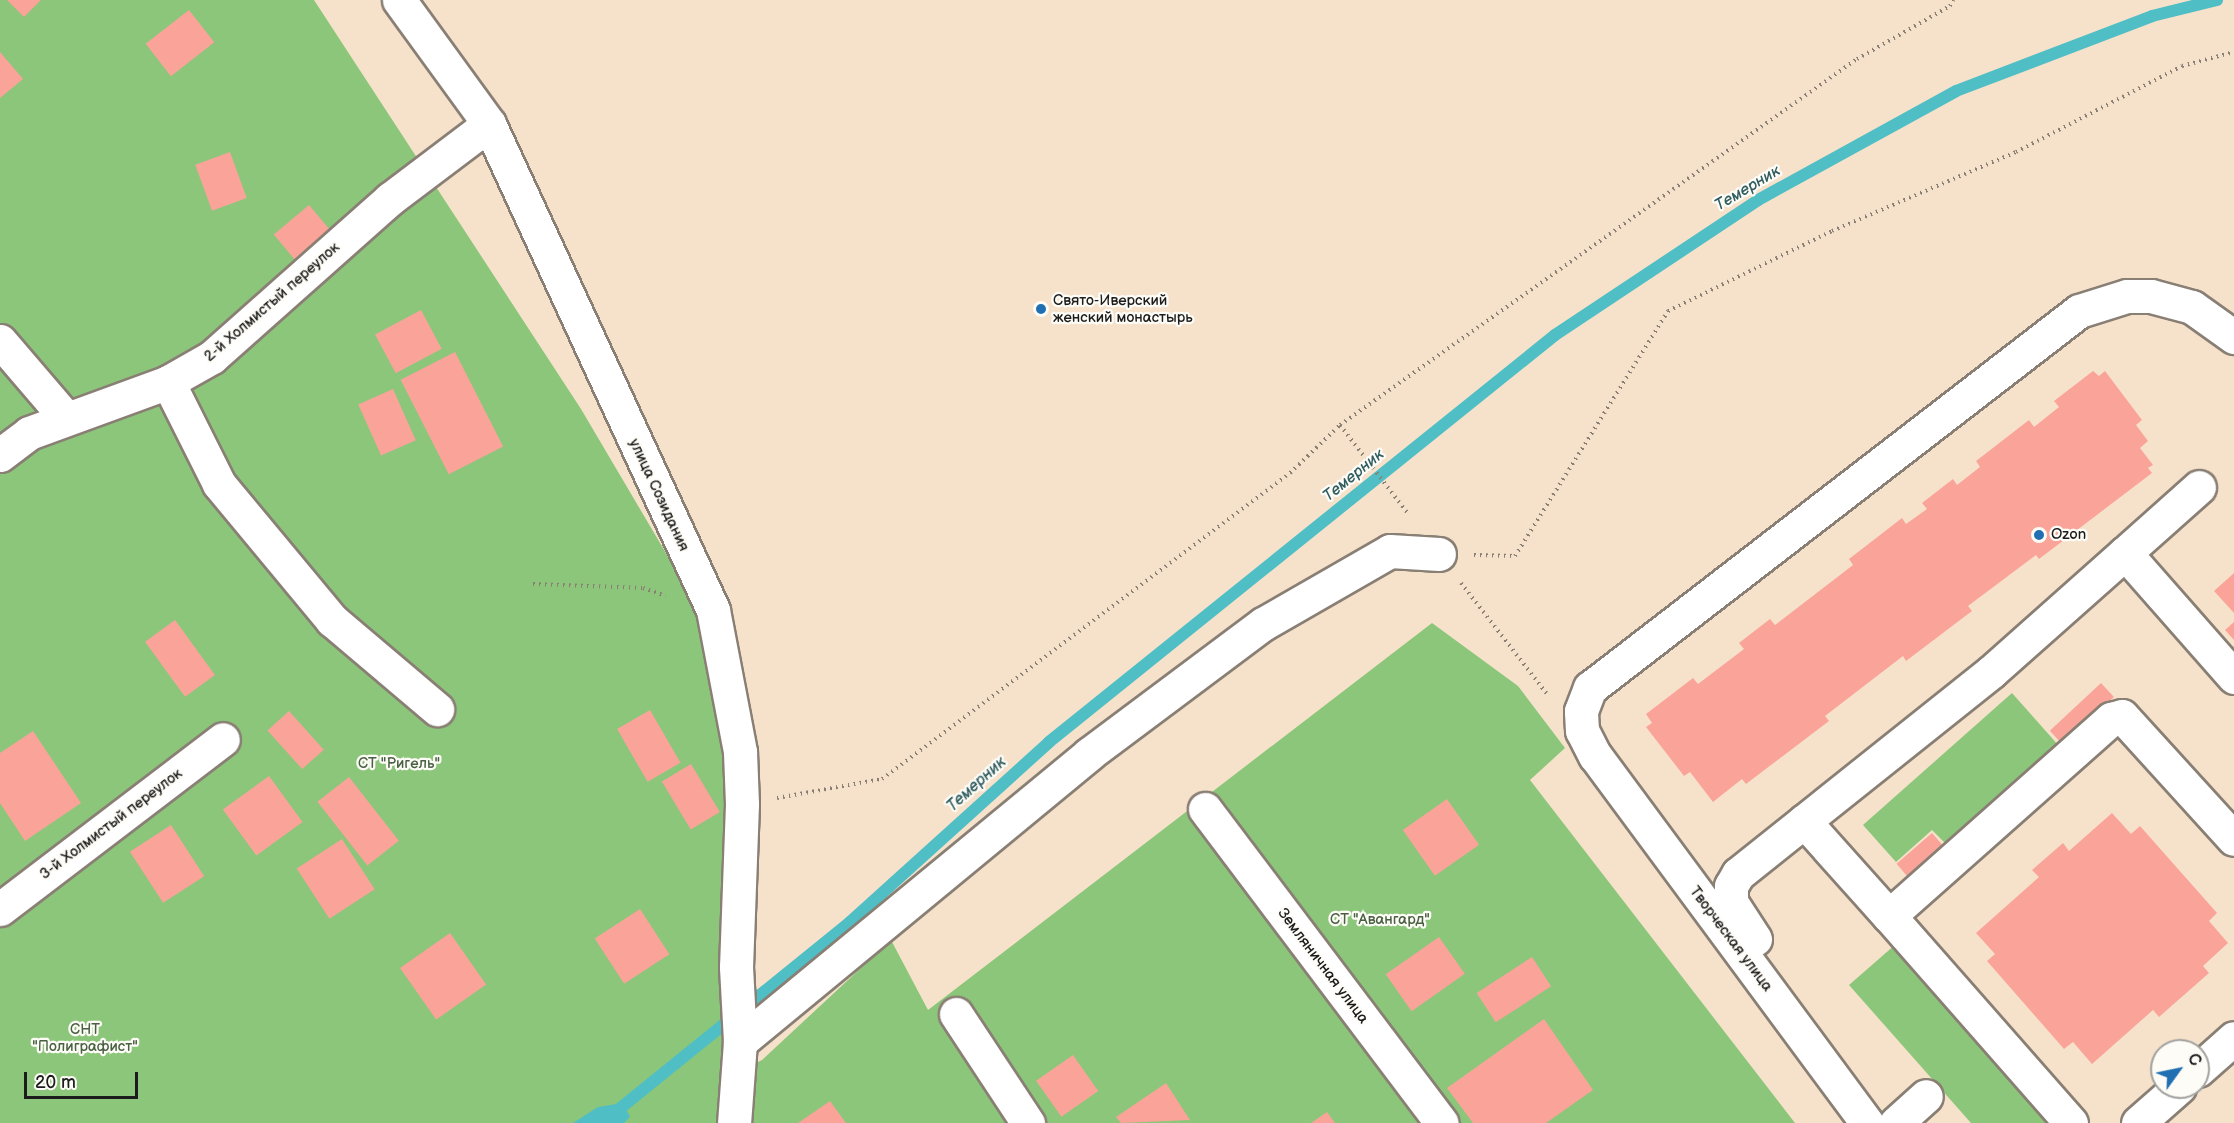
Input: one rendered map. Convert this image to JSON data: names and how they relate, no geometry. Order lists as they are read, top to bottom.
{
  "streets": {
    "street": [
      "2-й Холмистый переулок",
      "улица Созидания",
      "3-й Холмистый переулок",
      "Творческая улица",
      "Земляничная улица"
    ]
  },
  "crossings": [
    ["2-й Холмистый переулок", "улица Созидания"]
  ],
  "water": ["Темерник"],
  "parks": ["СТ \"Ригель\"", "СТ \"Авангард\"", "СНТ \"Полиграфист\""],
  "places": ["Свято-Иверский женский монастырь", "Ozon"],
  "scale_bar": "20 m",
  "north": "top right"
}
